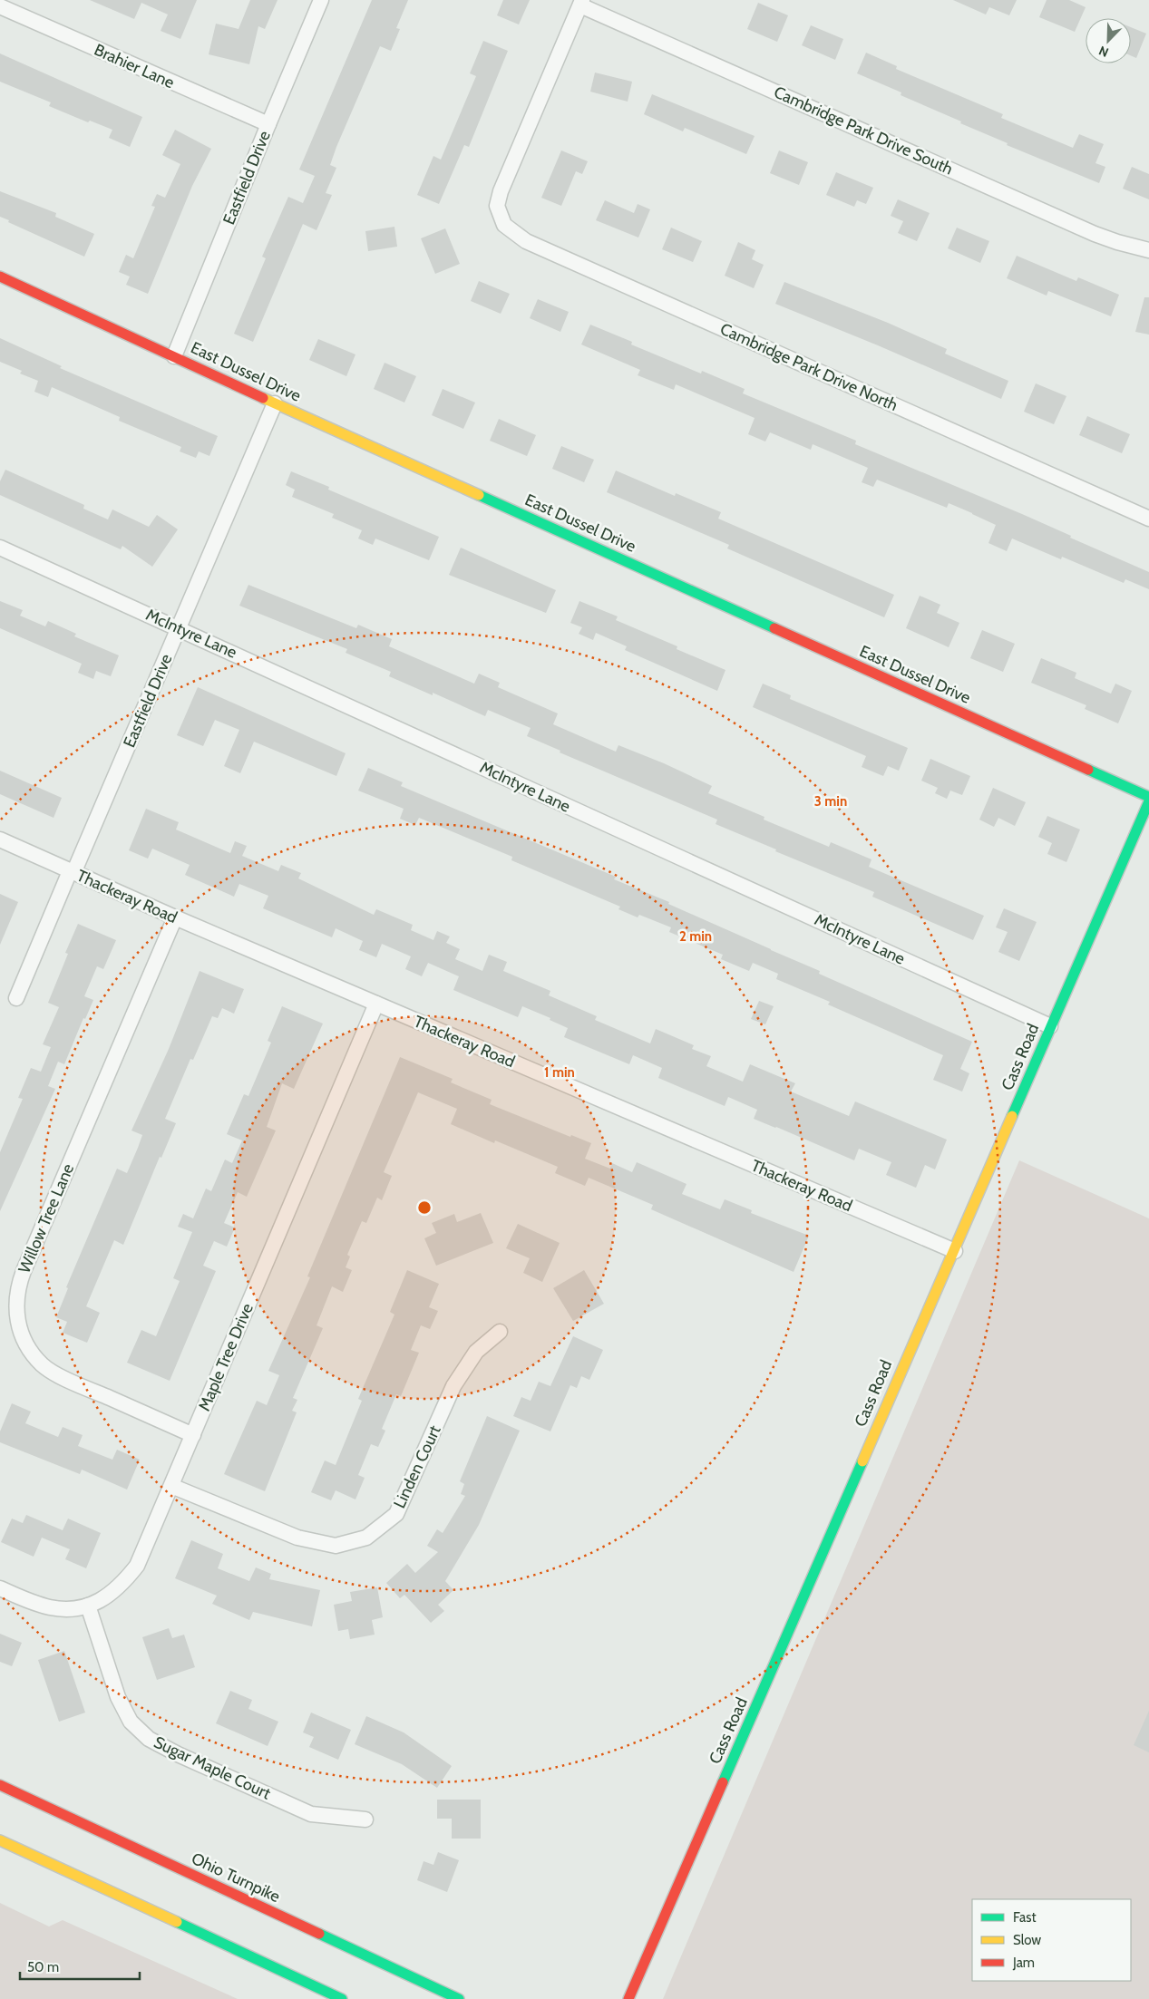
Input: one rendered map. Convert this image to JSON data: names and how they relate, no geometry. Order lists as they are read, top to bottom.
{
  "streets": {
    "main road": ["East Dussel Drive", "Cass Road", "Ohio Turnpike"],
    "street": [
      "Brahier Lane",
      "Cambridge Park Drive South",
      "Eastfield Drive",
      "Cambridge Park Drive North",
      "McIntyre Lane",
      "Thackeray Road",
      "Willow Tree Lane",
      "Maple Tree Drive",
      "Linden Court",
      "Sugar Maple Court"
    ]
  },
  "crossings": [
    ["Brahier Lane", "Eastfield Drive"],
    ["Cambridge Park Drive South", "Cambridge Park Drive North"],
    ["Eastfield Drive", "East Dussel Drive"],
    ["Eastfield Drive", "McIntyre Lane"],
    ["Eastfield Drive", "Thackeray Road"],
    ["McIntyre Lane", "Cass Road"],
    ["Thackeray Road", "Cass Road"],
    ["Thackeray Road", "Willow Tree Lane"],
    ["Thackeray Road", "Maple Tree Drive"],
    ["Willow Tree Lane", "Maple Tree Drive"],
    ["Maple Tree Drive", "Linden Court"],
    ["Maple Tree Drive", "Sugar Maple Court"]
  ],
  "legend": ["Fast", "Slow", "Jam"],
  "scale_bar": "50 m",
  "north": "bottom left",
  "rings": ["3 min", "2 min", "1 min"]
}
